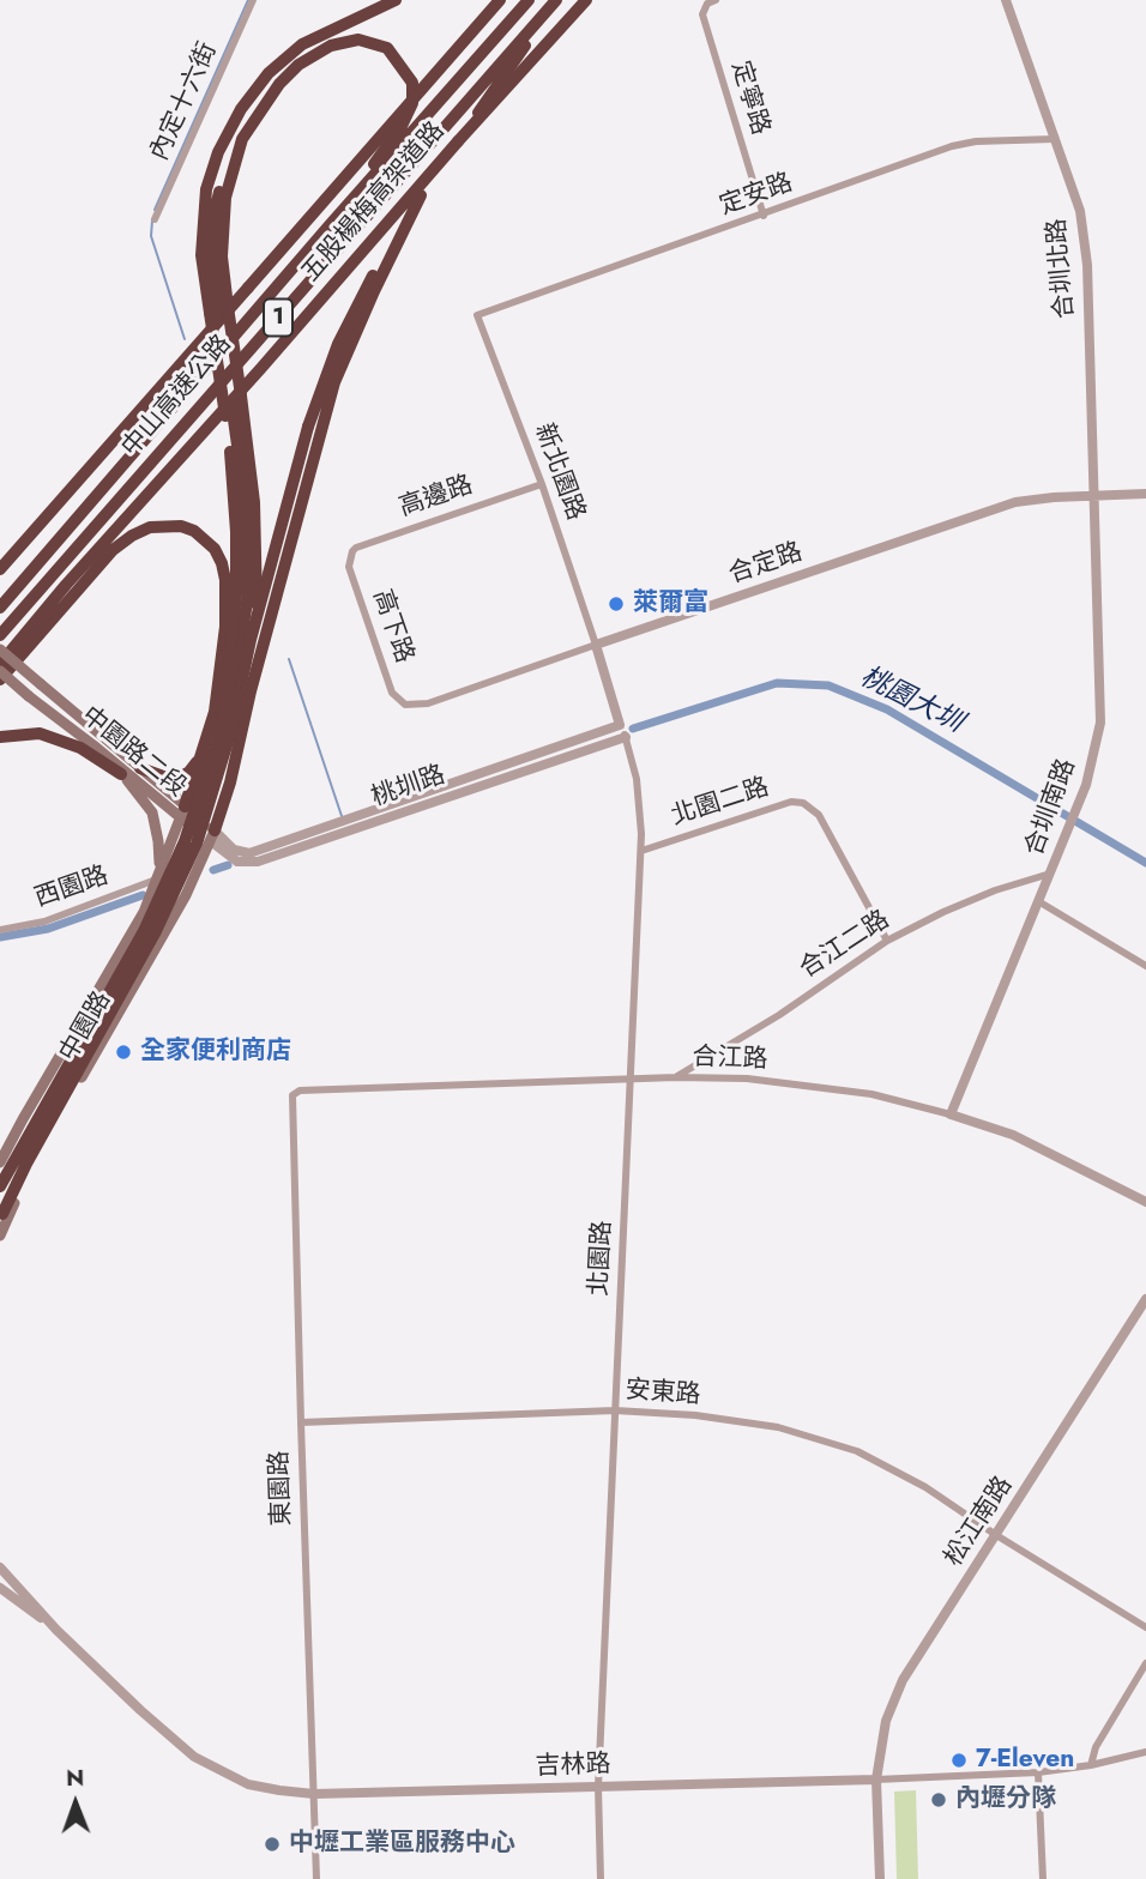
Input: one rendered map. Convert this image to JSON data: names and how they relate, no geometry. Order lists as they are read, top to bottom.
{
  "streets": {
    "highway": ["五股楊梅高架道路", "1", "中山高速公路"],
    "main road": ["中園路二段", "中園路"],
    "street": [
      "定寧路",
      "內定十六街",
      "定安路",
      "合圳北路",
      "新北園路",
      "高邊路",
      "合定路",
      "高下路",
      "桃圳路",
      "北園二路",
      "合圳南路",
      "西園路",
      "合江二路",
      "合江路",
      "北園路",
      "安東路",
      "東園路",
      "松江南路",
      "吉林路"
    ]
  },
  "crossings": [
    ["定寧路", "定安路"],
    ["定安路", "合圳北路"],
    ["定安路", "新北園路"],
    ["合圳北路", "合定路"],
    ["合圳北路", "合圳南路"],
    ["新北園路", "高邊路"],
    ["新北園路", "合定路"],
    ["新北園路", "北園路"],
    ["高邊路", "高下路"],
    ["合定路", "高下路"],
    ["合定路", "合圳南路"],
    ["合定路", "北園路"],
    ["中園路二段", "桃圳路"],
    ["中園路二段", "中園路"],
    ["桃圳路", "中園路"],
    ["桃圳路", "北園路"],
    ["北園二路", "合江二路"],
    ["北園二路", "北園路"],
    ["合圳南路", "合江二路"],
    ["合圳南路", "合江路"],
    ["西園路", "中園路"],
    ["合江二路", "合江路"],
    ["合江路", "北園路"],
    ["合江路", "東園路"],
    ["北園路", "安東路"],
    ["北園路", "吉林路"],
    ["安東路", "東園路"],
    ["安東路", "松江南路"],
    ["東園路", "吉林路"],
    ["松江南路", "吉林路"]
  ],
  "water": ["桃園大圳"],
  "places": [
    "萊爾富",
    "全家便利商店",
    "7-Eleven",
    "內壢分隊",
    "中壢工業區服務中心"
  ],
  "north": "top"
}
